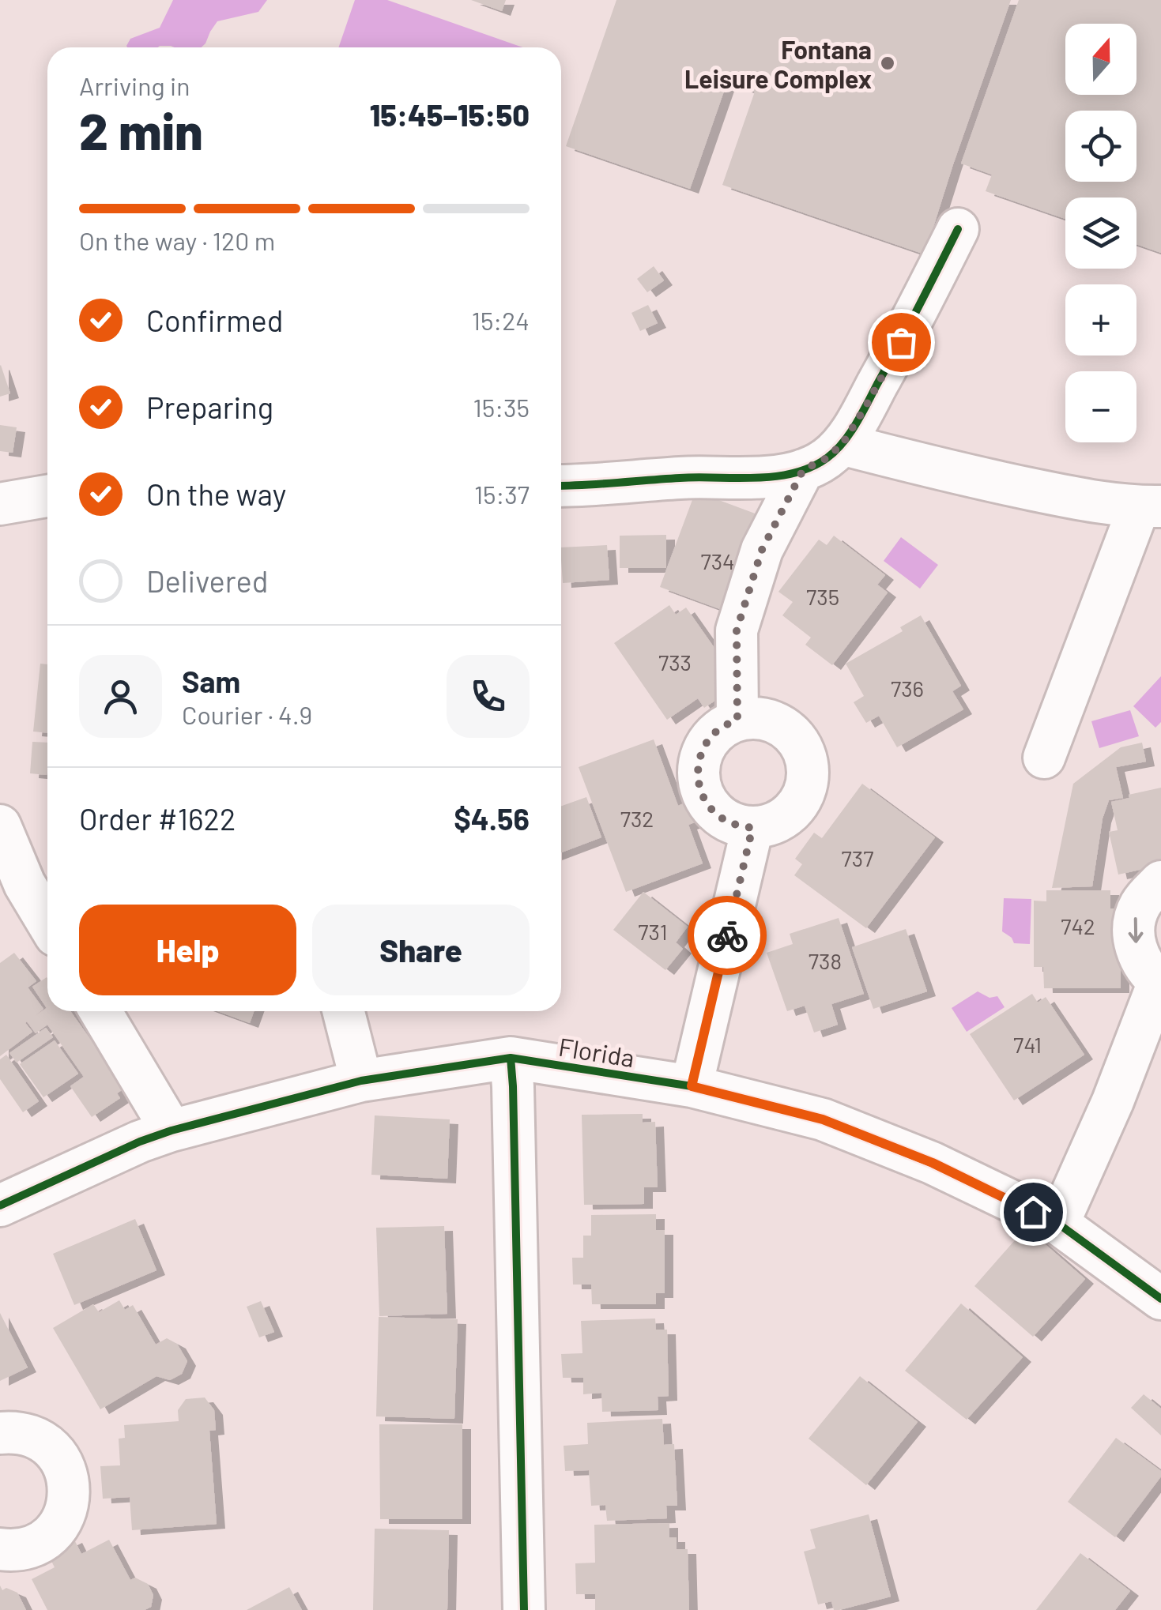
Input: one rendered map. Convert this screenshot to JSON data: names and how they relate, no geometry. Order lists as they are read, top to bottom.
{
  "streets": {
    "street": ["Florida"]
  },
  "places": ["Fontana Leisure Complex"],
  "house_numbers": [
    "734",
    "735",
    "733",
    "736",
    "732",
    "737",
    "742",
    "731",
    "738",
    "741"
  ],
  "north": "top",
  "page": {
    "map_buttons": ["+", "−"],
    "heading": ["2 min", "Arriving in", "15:45–15:50"],
    "panel": [
      "Sam",
      "Courier · 4.9",
      "Order #1622",
      "$4.56"
    ],
    "bar": "On the way · 120 m",
    "list": [
      ["Confirmed", "15:24"],
      ["Preparing", "15:35"],
      ["On the way", "15:37"],
      "Delivered"
    ],
    "buttons": ["Help", "Share"]
  }
}
